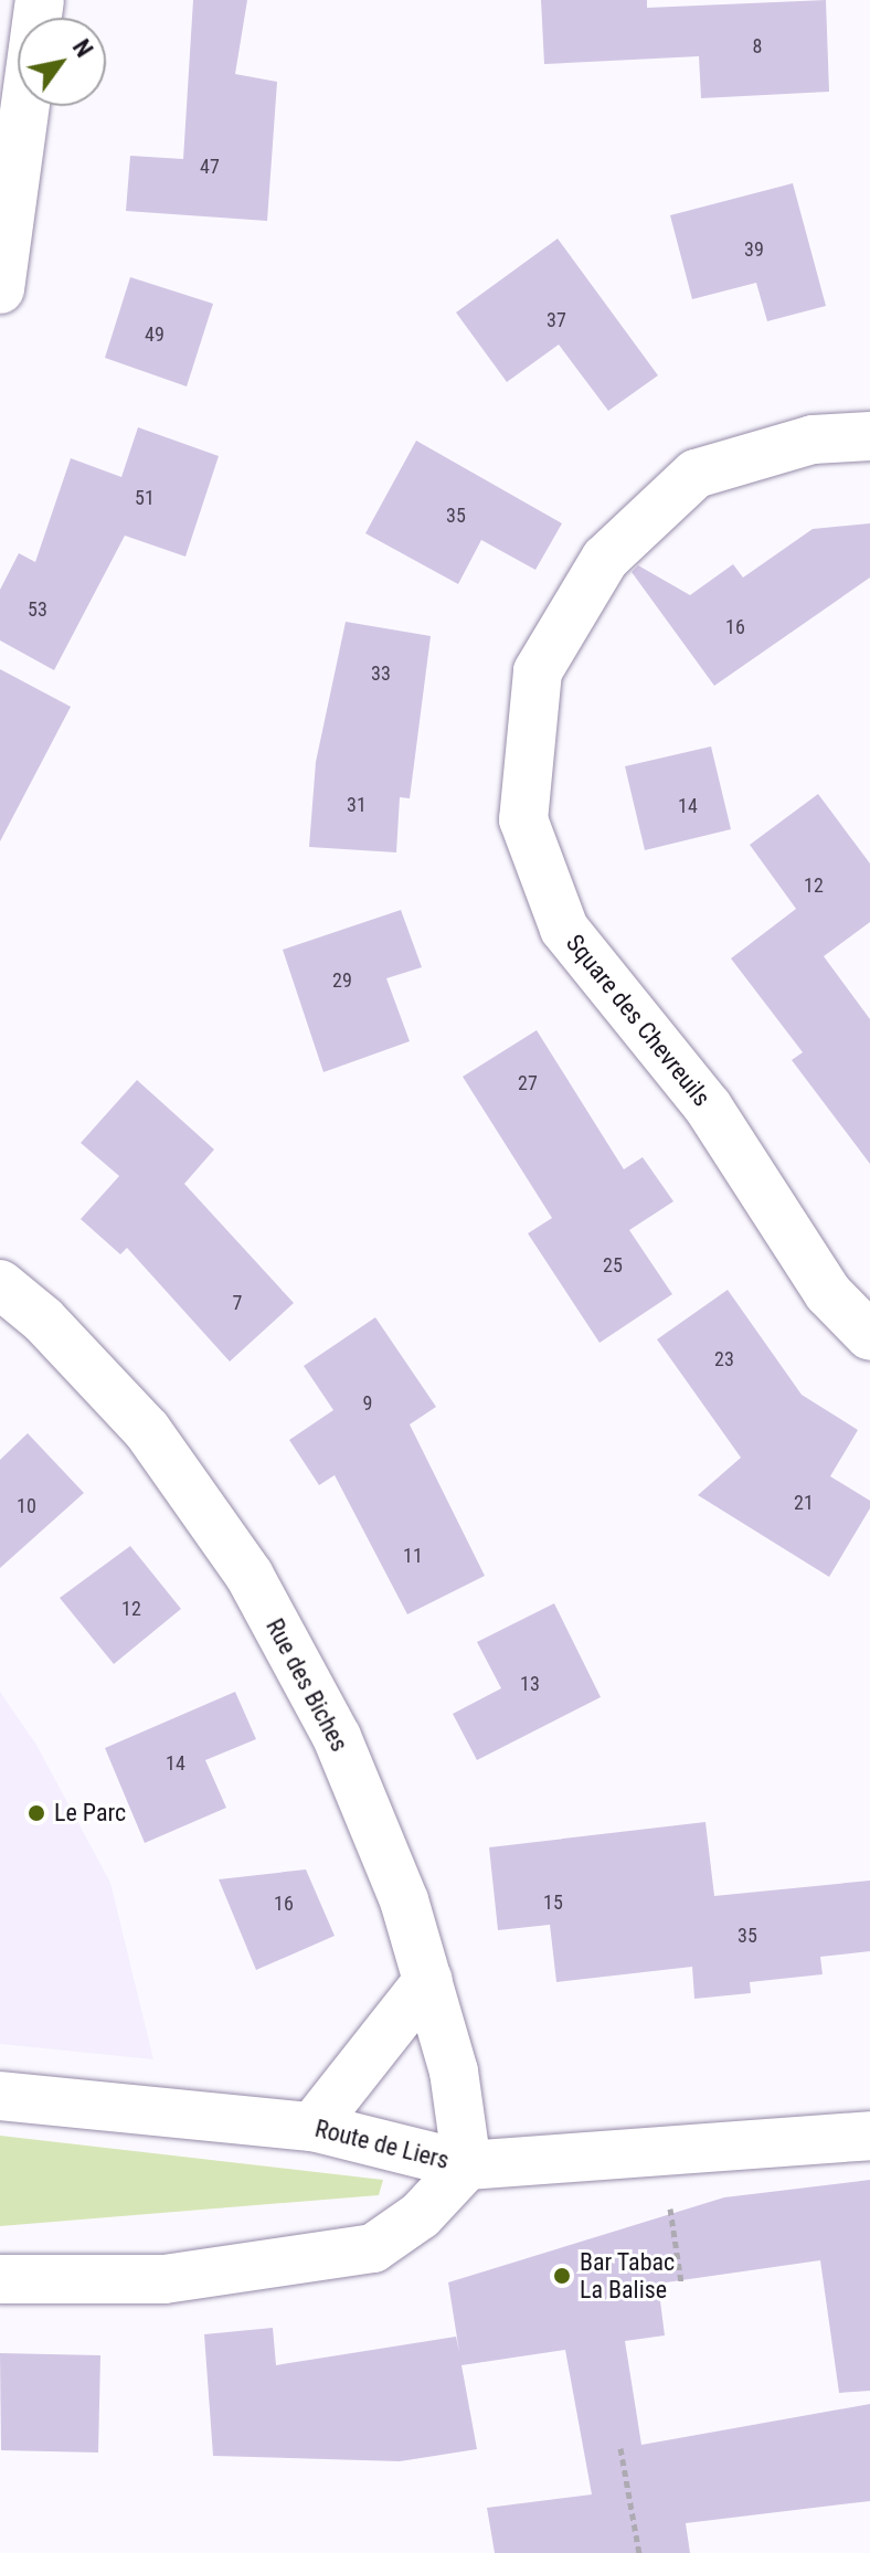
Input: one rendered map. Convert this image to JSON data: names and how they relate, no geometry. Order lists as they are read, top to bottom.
{
  "streets": {
    "street": ["Square des Chevreuils", "Rue des Biches", "Route de Liers"]
  },
  "crossings": [
    ["Rue des Biches", "Route de Liers"]
  ],
  "places": ["Le Parc", "Bar Tabac La Balise"],
  "house_numbers": [
    "8",
    "47",
    "39",
    "37",
    "49",
    "51",
    "35",
    "53",
    "16",
    "33",
    "31",
    "14",
    "12",
    "29",
    "27",
    "25",
    "7",
    "23",
    "9",
    "21",
    "10",
    "11",
    "12",
    "13",
    "14",
    "15",
    "16",
    "35"
  ],
  "north": "top right"
}
